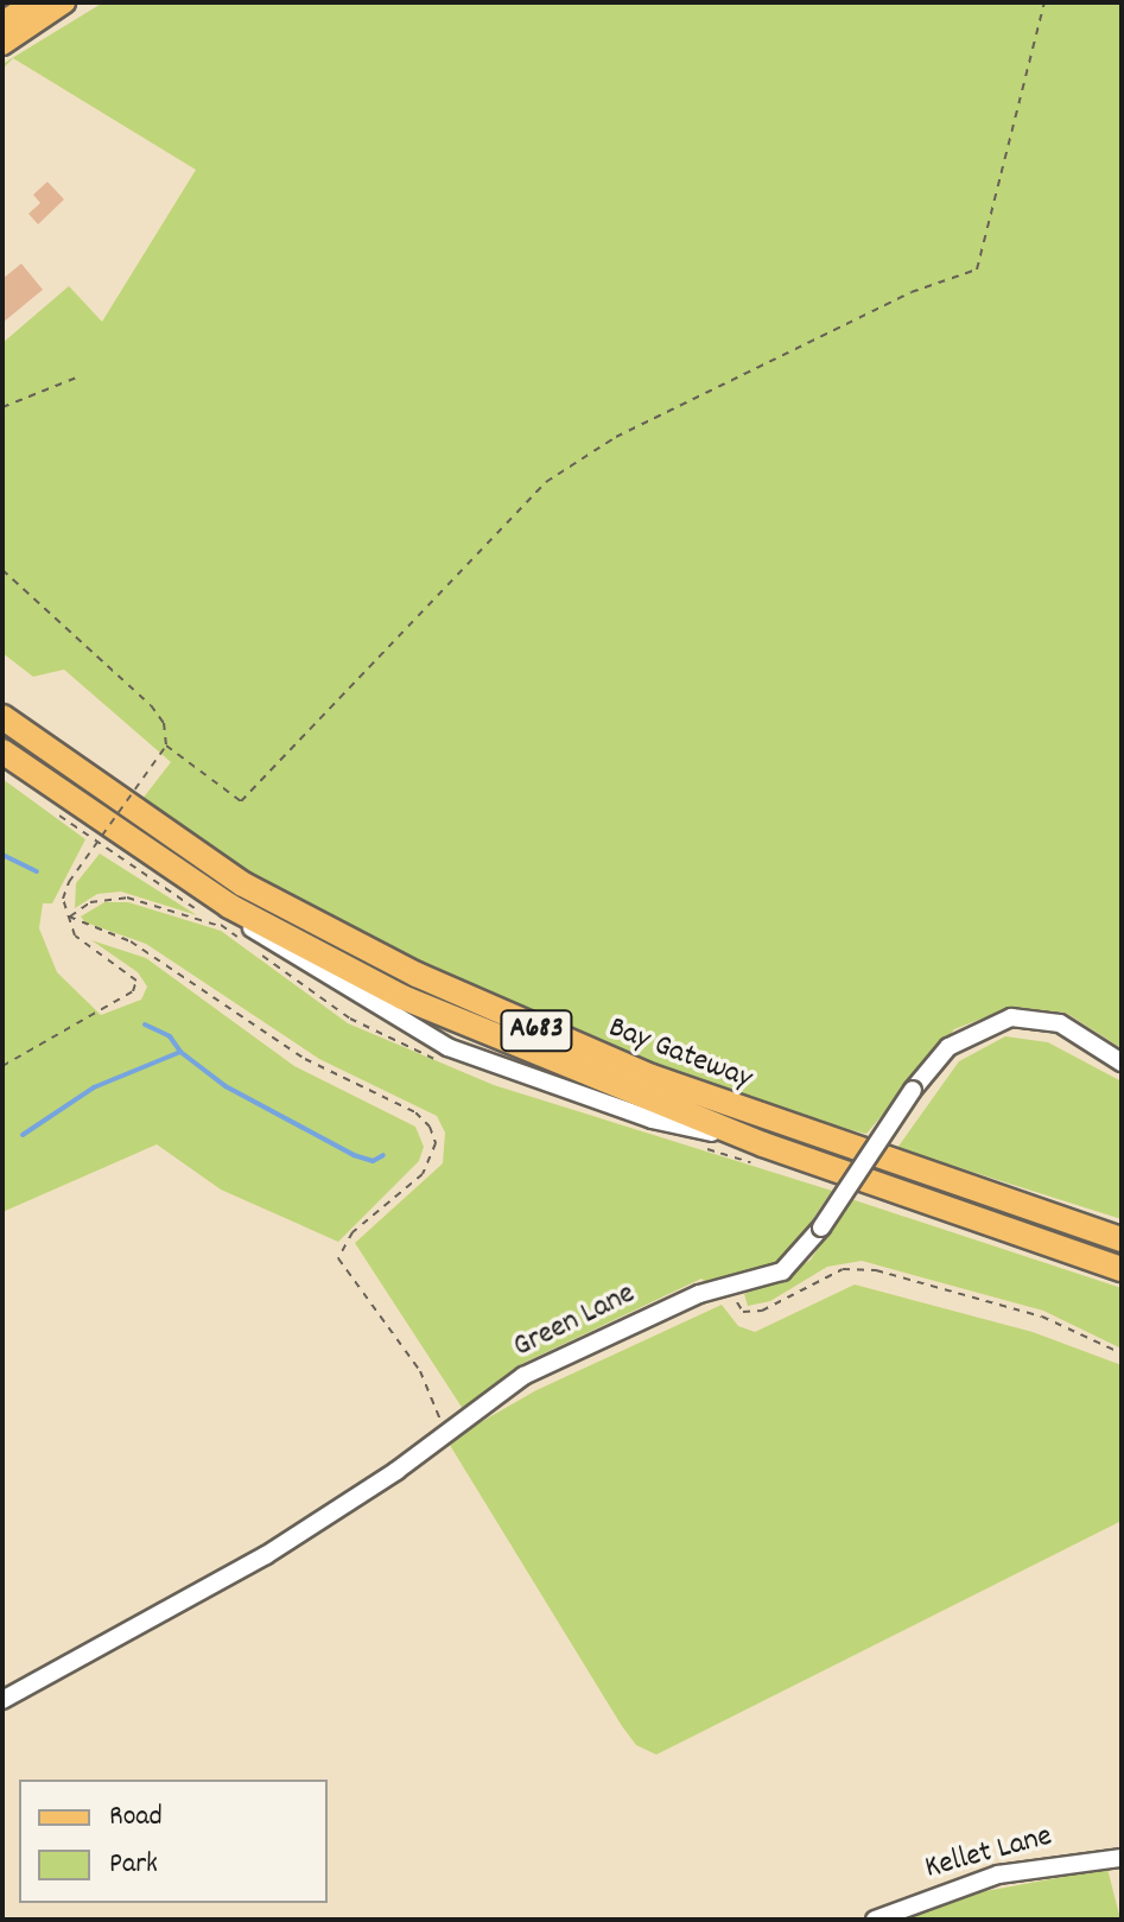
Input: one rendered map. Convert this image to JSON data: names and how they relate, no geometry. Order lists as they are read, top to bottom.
{
  "streets": {
    "highway": ["A683", "Bay Gateway"],
    "street": ["Green Lane", "Kellet Lane"]
  },
  "legend": ["Road", "Park"]
}
